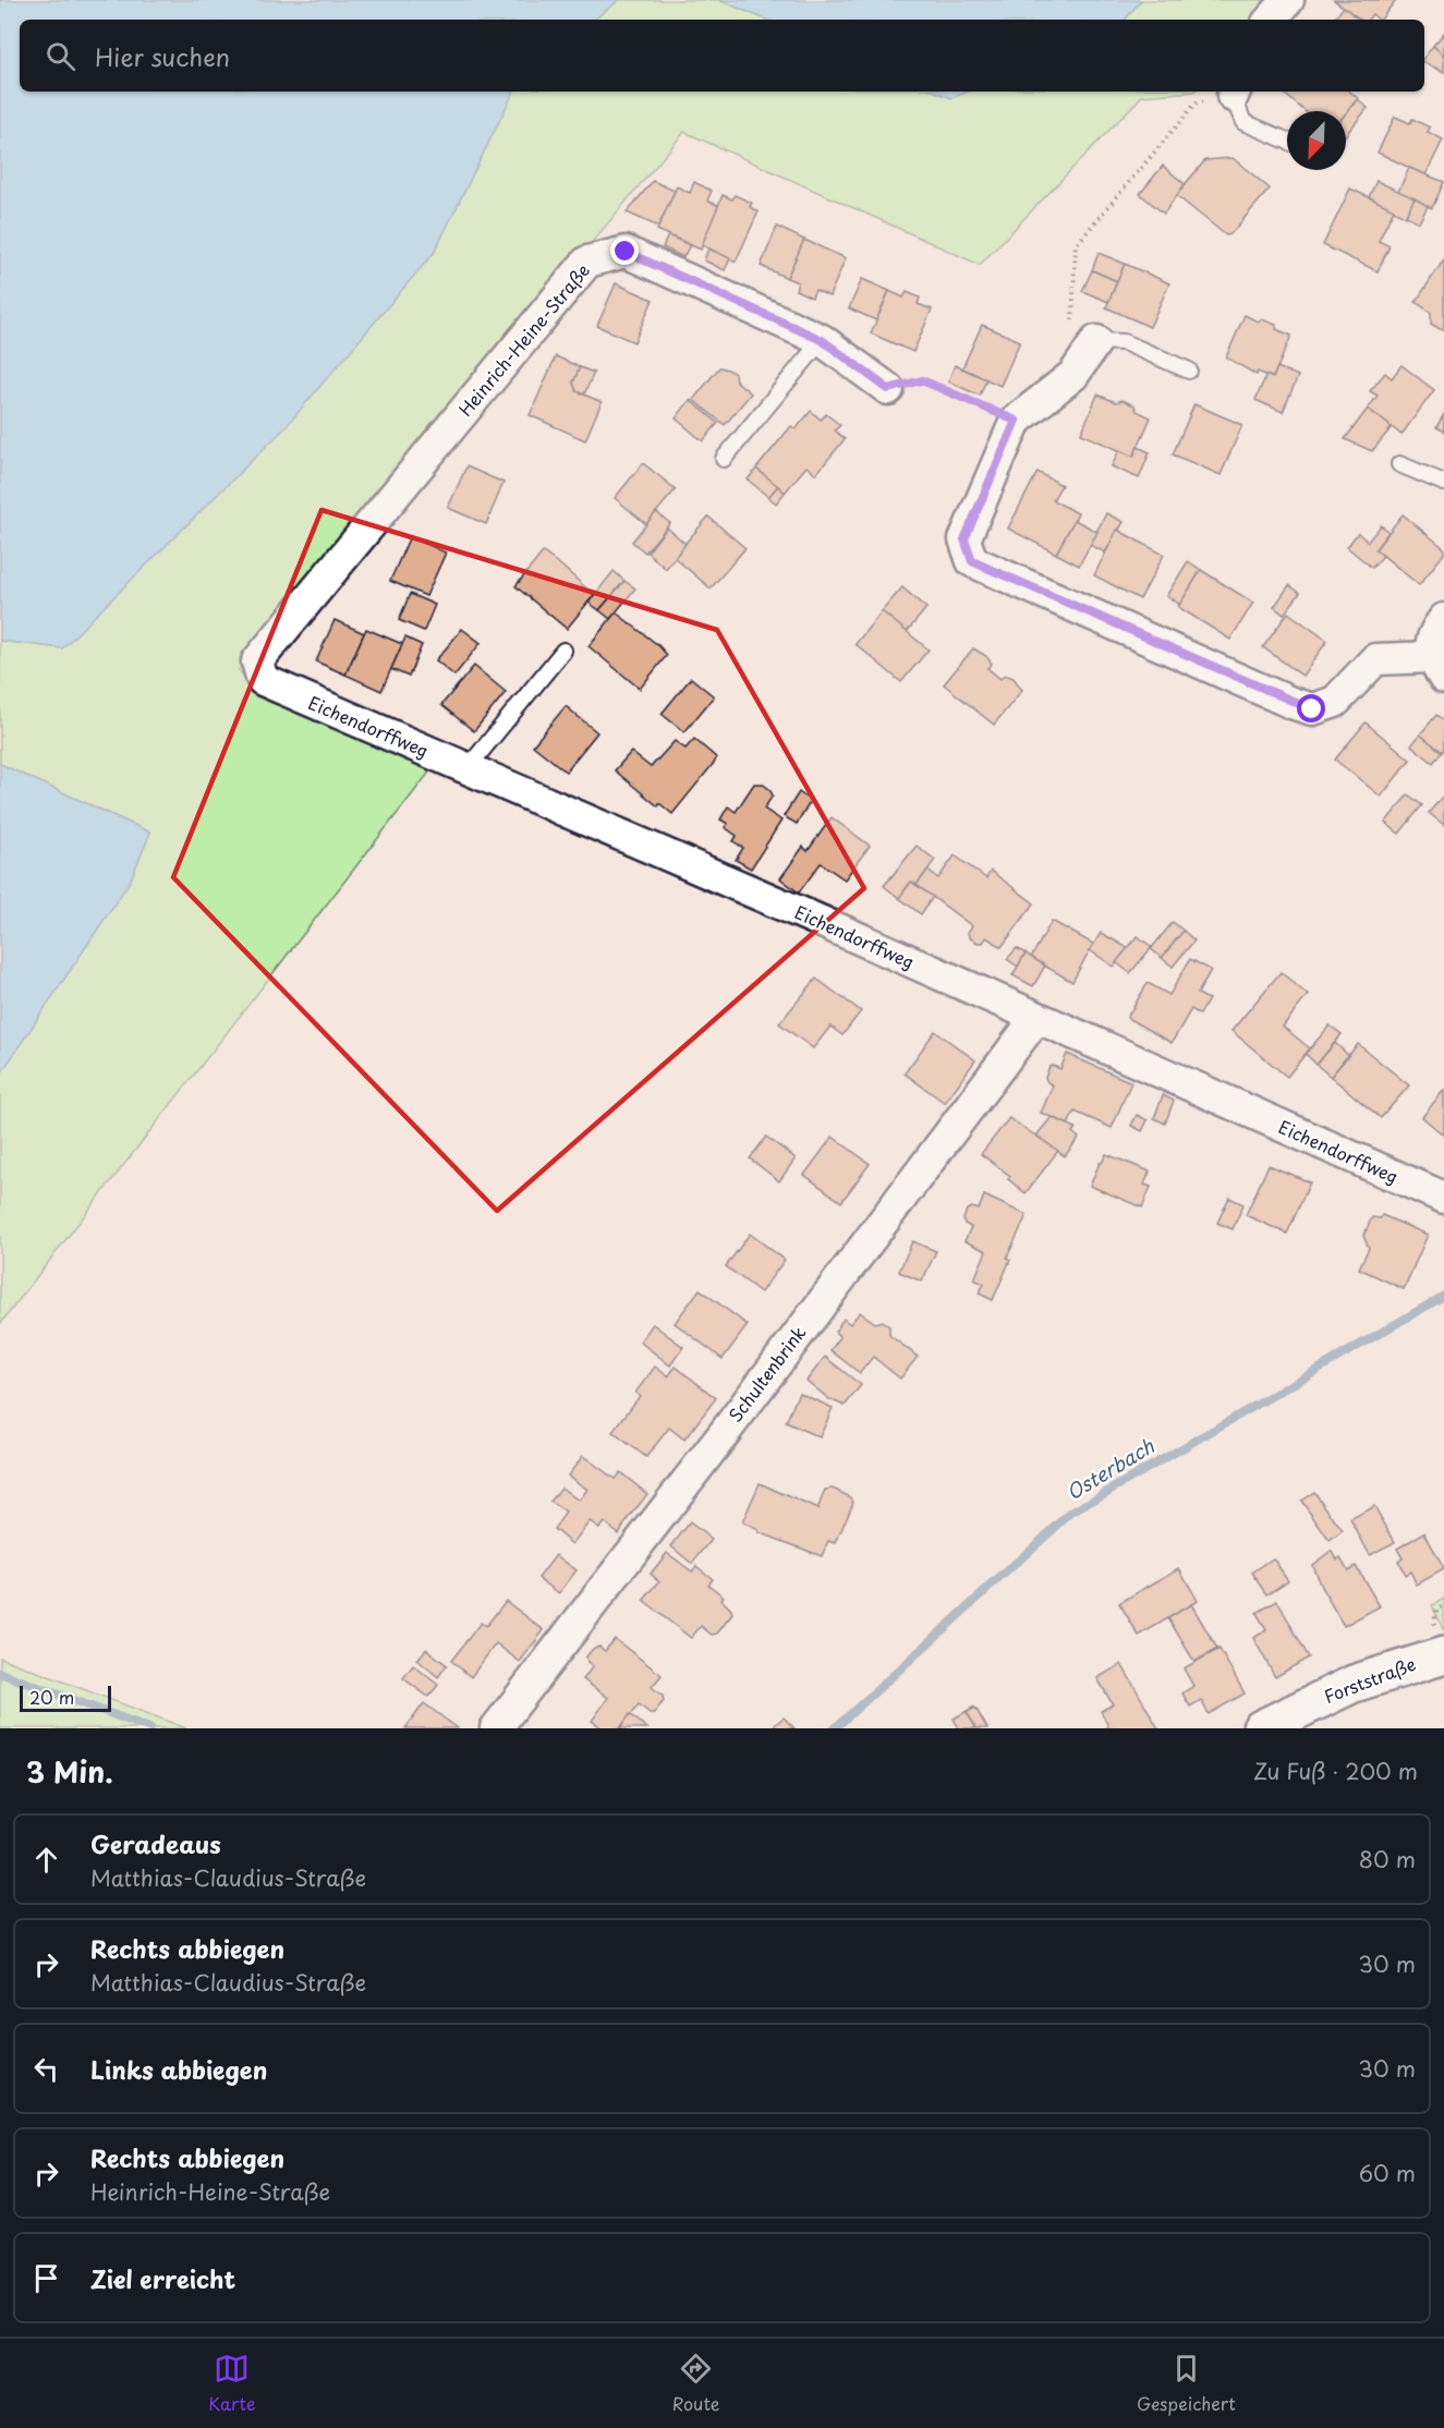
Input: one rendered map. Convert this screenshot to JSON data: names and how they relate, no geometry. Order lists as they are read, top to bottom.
{
  "streets": {
    "street": [
      "Heinrich-Heine-Straße",
      "Eichendorffweg",
      "Schultenbrink",
      "Forststraße"
    ]
  },
  "crossings": [
    ["Heinrich-Heine-Straße", "Eichendorffweg"],
    ["Eichendorffweg", "Schultenbrink"]
  ],
  "water": ["Osterbach"],
  "scale_bar": "20 m",
  "north": "bottom left",
  "page": {
    "search": "Hier suchen",
    "scale": "20 m",
    "heading": ["3 Min.", "Zu Fuß · 200 m"],
    "list": [
      ["Geradeaus", "Matthias-Claudius-Straße", "80 m"],
      ["Rechts abbiegen", "Matthias-Claudius-Straße", "30 m"],
      ["Links abbiegen", "30 m"],
      ["Rechts abbiegen", "Heinrich-Heine-Straße", "60 m"],
      "Ziel erreicht"
    ],
    "nav": ["Karte", "Route", "Gespeichert"]
  }
}
